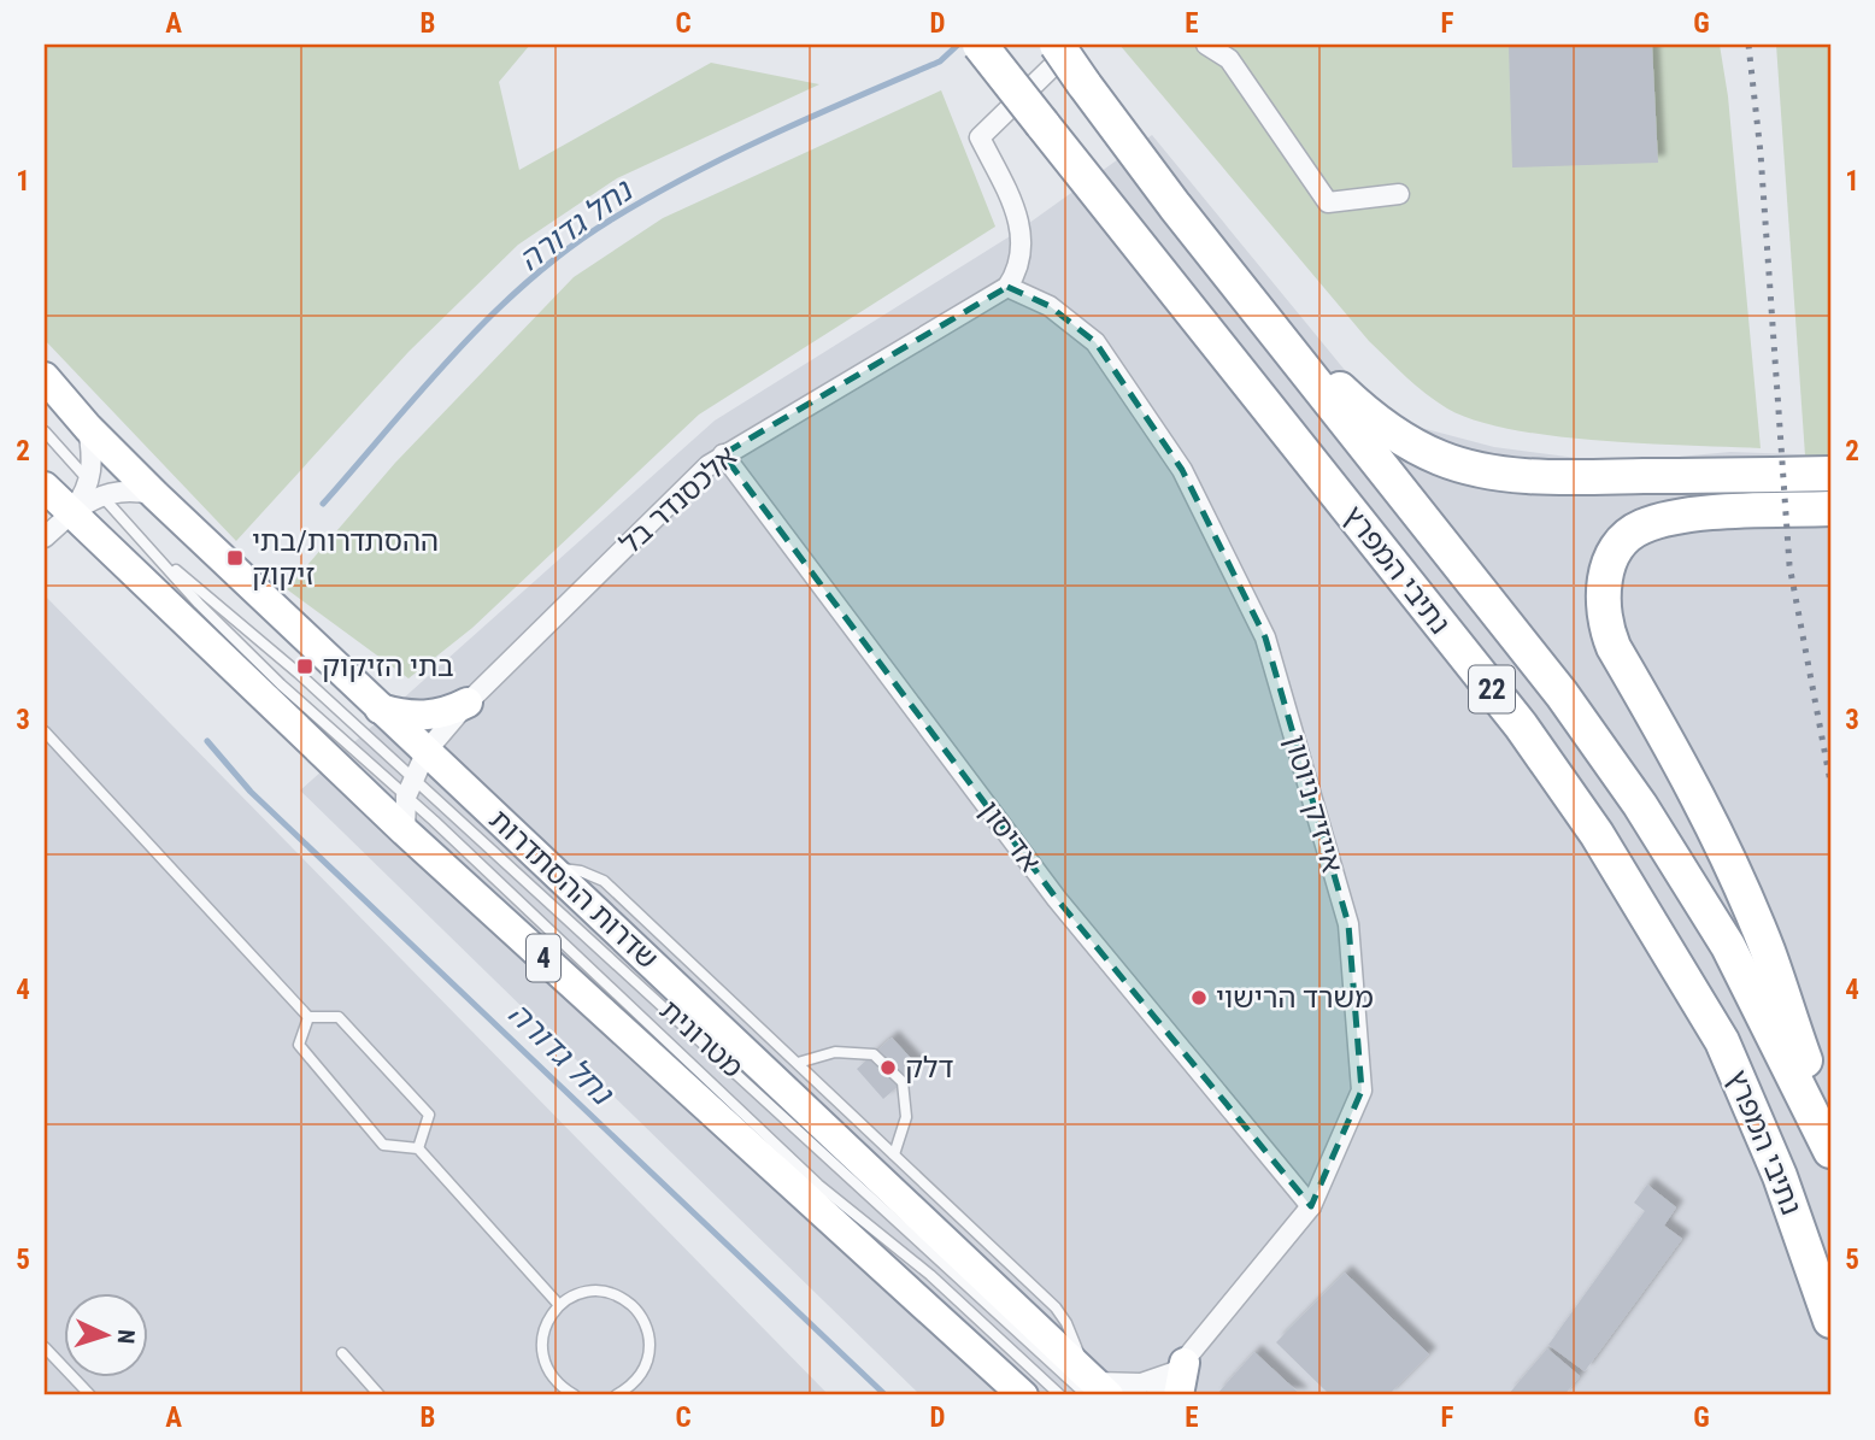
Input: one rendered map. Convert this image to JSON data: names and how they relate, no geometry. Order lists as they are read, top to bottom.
{
  "streets": {
    "highway": [
      "נתיבי המפרץ",
      "22",
      "שדרות ההסתדרות",
      "4"
    ],
    "street": ["אלכסנדר בל", "אייזיק ניוטון", "אדיסון"],
    "lane": ["מטרונית"]
  },
  "crossings": [
    ["אלכסנדר בל", "אייזיק ניוטון"],
    ["אלכסנדר בל", "אדיסון"],
    ["אלכסנדר בל", "שדרות ההסתדרות"],
    ["אלכסנדר בל", "4"],
    ["אלכסנדר בל", "מטרונית"],
    ["אייזיק ניוטון", "אדיסון"],
    ["אייזיק ניוטון", "שדרות ההסתדרות"],
    ["אייזיק ניוטון", "מטרונית"],
    ["שדרות ההסתדרות", "מטרונית"]
  ],
  "water": ["נחל גדורה"],
  "places": {
    "transit": ["ההסתדרות/בתי זיקוק", "בתי הזיקוק"],
    "other": ["משרד הרישוי", "דלק"]
  },
  "north": "right",
  "grid": {
    "columns": [
      "A",
      "B",
      "C",
      "D",
      "E",
      "F",
      "G"
    ],
    "rows": [
      "1",
      "2",
      "3",
      "4",
      "5"
    ]
  }
}
